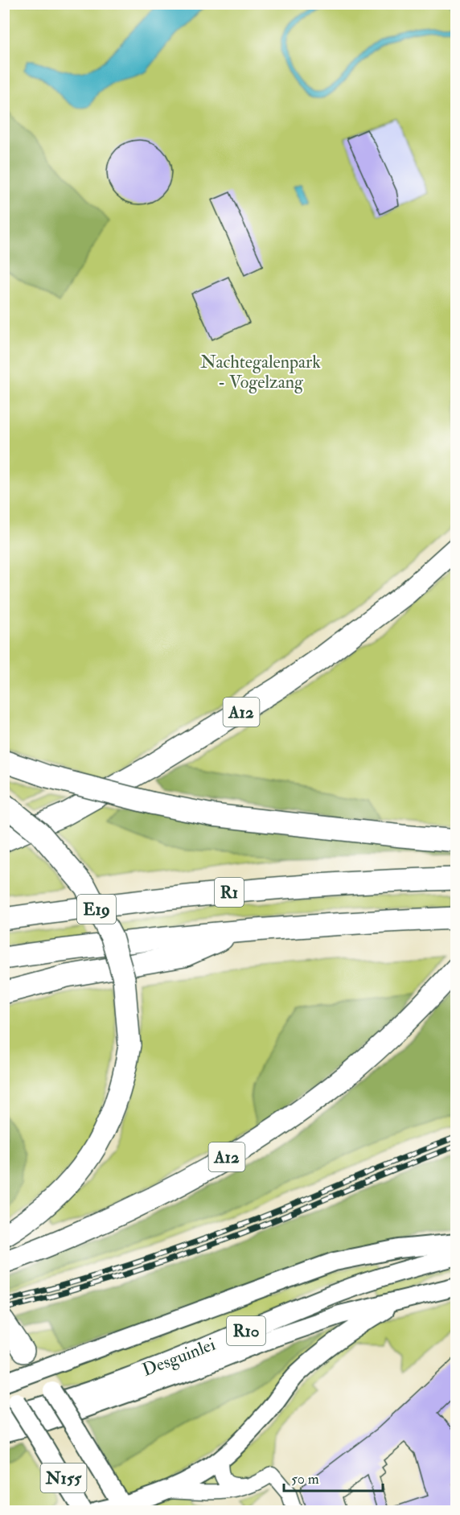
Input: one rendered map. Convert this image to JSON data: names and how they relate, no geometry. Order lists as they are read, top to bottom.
{
  "streets": {
    "highway": ["A12", "R1", "E19"],
    "main road": ["R10", "Desguinlei", "N155"]
  },
  "crossings": [
    ["R10", "Desguinlei"]
  ],
  "parks": ["Nachtegalenpark - Vogelzang"],
  "scale_bar": "50 m"
}
